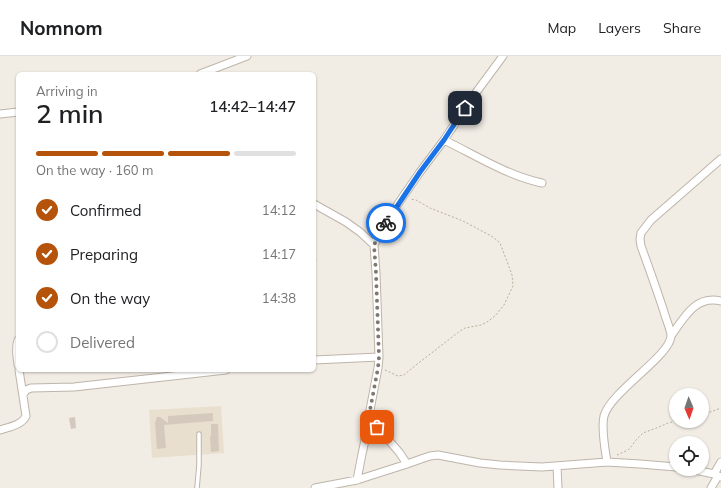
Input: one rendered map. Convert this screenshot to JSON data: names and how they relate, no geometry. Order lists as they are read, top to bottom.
{
  "north": "bottom",
  "page": {
    "header": "Nomnom",
    "nav": ["Map", "Layers", "Share"],
    "heading": ["2 min", "Arriving in", "14:42–14:47"],
    "bar": "On the way · 160 m",
    "list": [
      ["Confirmed", "14:12"],
      ["Preparing", "14:17"],
      ["On the way", "14:38"],
      "Delivered"
    ]
  }
}
